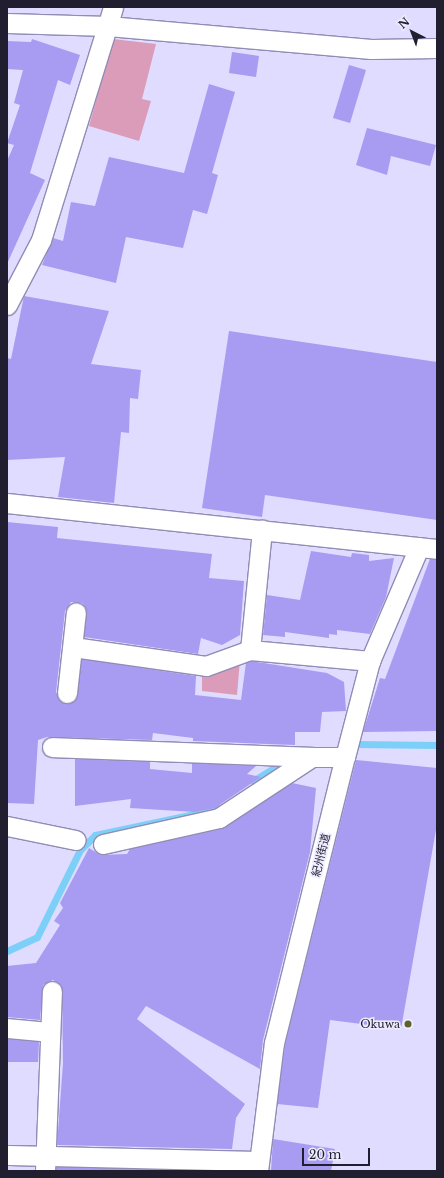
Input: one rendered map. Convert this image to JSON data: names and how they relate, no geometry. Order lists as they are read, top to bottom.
{
  "streets": {
    "street": ["紀州街道"]
  },
  "places": ["Okuwa"],
  "scale_bar": "20 m",
  "north": "top left"
}
